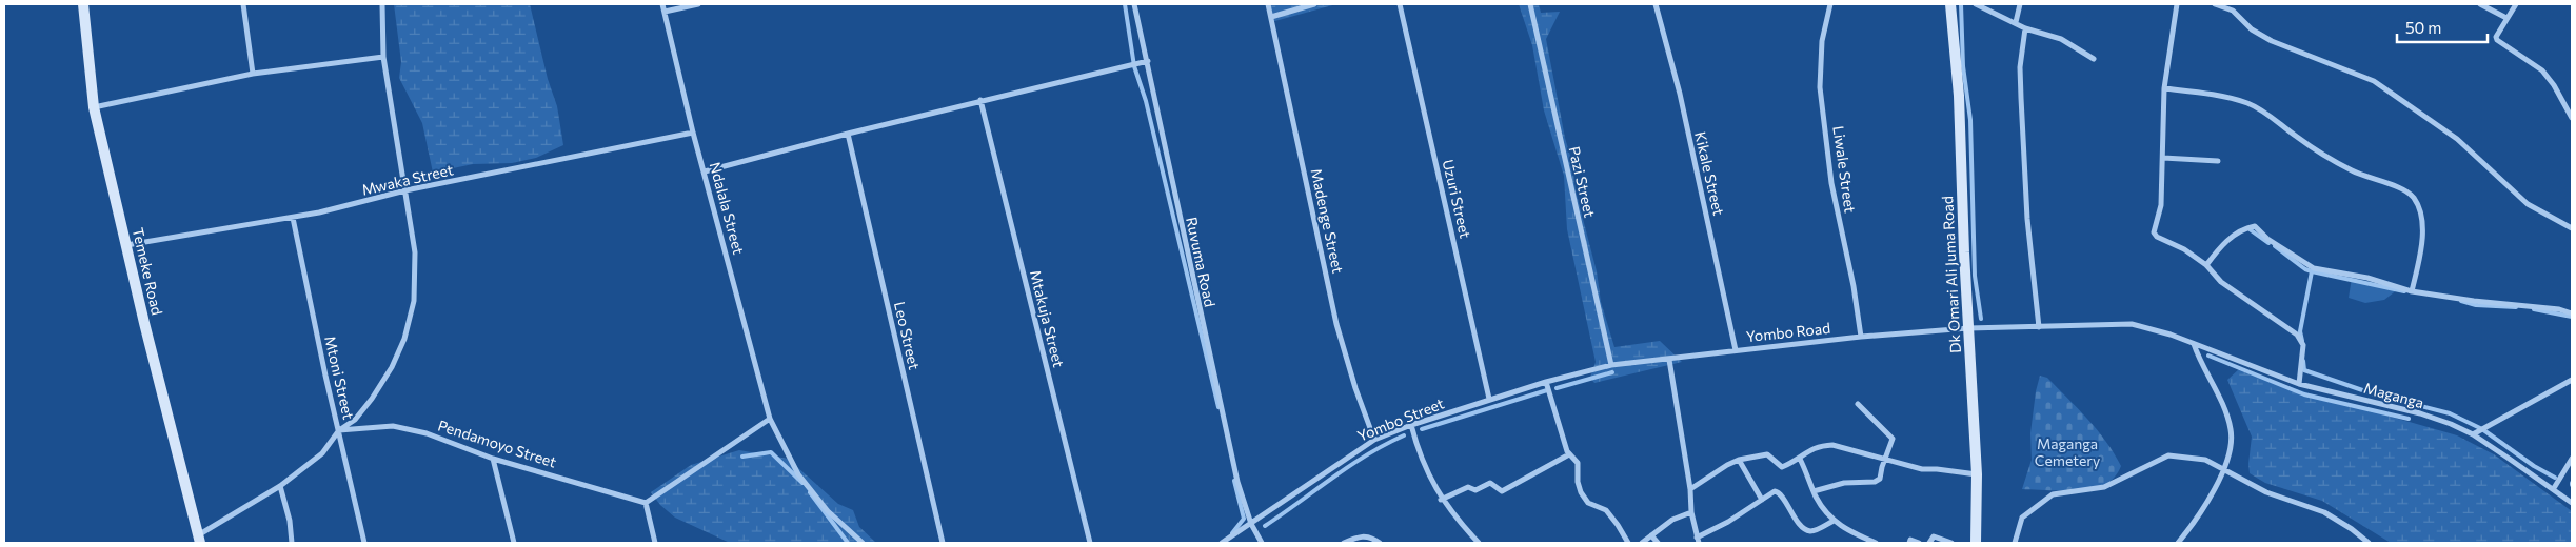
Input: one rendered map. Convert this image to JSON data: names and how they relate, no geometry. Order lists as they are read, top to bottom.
{
  "streets": {
    "street": [
      "Liwale Street",
      "Kikale Street",
      "Mwaka Street",
      "Pazi Street",
      "Uzuri Street",
      "Ndalala Street",
      "Madenge Street",
      "Ruvuma Road",
      "Temeke Road",
      "Dk Omari Ali Juma Road",
      "Mtakuja Street",
      "Yombo Road",
      "Leo Street",
      "Mtoni Street",
      "Maganga",
      "Yombo Street",
      "Pendamoyo Street"
    ]
  },
  "crossings": [
    ["Liwale Street", "Yombo Road"],
    ["Kikale Street", "Yombo Road"],
    ["Mwaka Street", "Ndalala Street"],
    ["Mwaka Street", "Temeke Road"],
    ["Mwaka Street", "Mtoni Street"],
    ["Pazi Street", "Yombo Road"],
    ["Pazi Street", "Yombo Street"],
    ["Uzuri Street", "Yombo Street"],
    ["Madenge Street", "Yombo Street"],
    ["Ruvuma Road", "Yombo Street"],
    ["Dk Omari Ali Juma Road", "Yombo Road"],
    ["Dk Omari Ali Juma Road", "Maganga"],
    ["Yombo Road", "Maganga"],
    ["Yombo Road", "Yombo Street"],
    ["Mtoni Street", "Pendamoyo Street"]
  ],
  "parks": ["Maganga Cemetery"],
  "scale_bar": "50 m"
}
